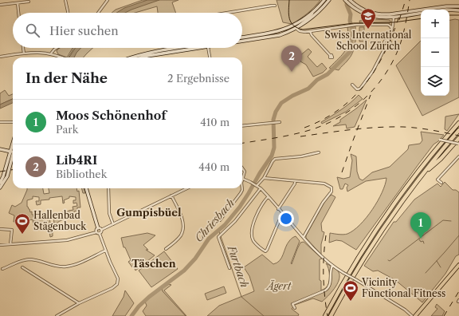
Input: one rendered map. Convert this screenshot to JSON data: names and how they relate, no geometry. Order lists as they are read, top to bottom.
{
  "districts": ["Gumpisbüel", "Täschen"],
  "water": ["Chriesbach", "Furtbach"],
  "parks": ["Ägert"],
  "places": {
    "school or university": ["Swiss International School Zürich"],
    "sports": ["Hallenbad Stägenbuck", "Vicinity Functional Fitness"]
  },
  "page": {
    "map_buttons": ["+", "−"],
    "search": "Hier suchen",
    "pins": ["2", "1"],
    "heading": ["In der Nähe", "2 Ergebnisse"],
    "list": [
      {
        "mark": "1",
        "name": "Moos Schönenhof",
        "note": "Park",
        "value": "410 m"
      },
      {
        "mark": "2",
        "name": "Lib4RI",
        "note": "Bibliothek",
        "value": "440 m"
      }
    ]
  }
}
